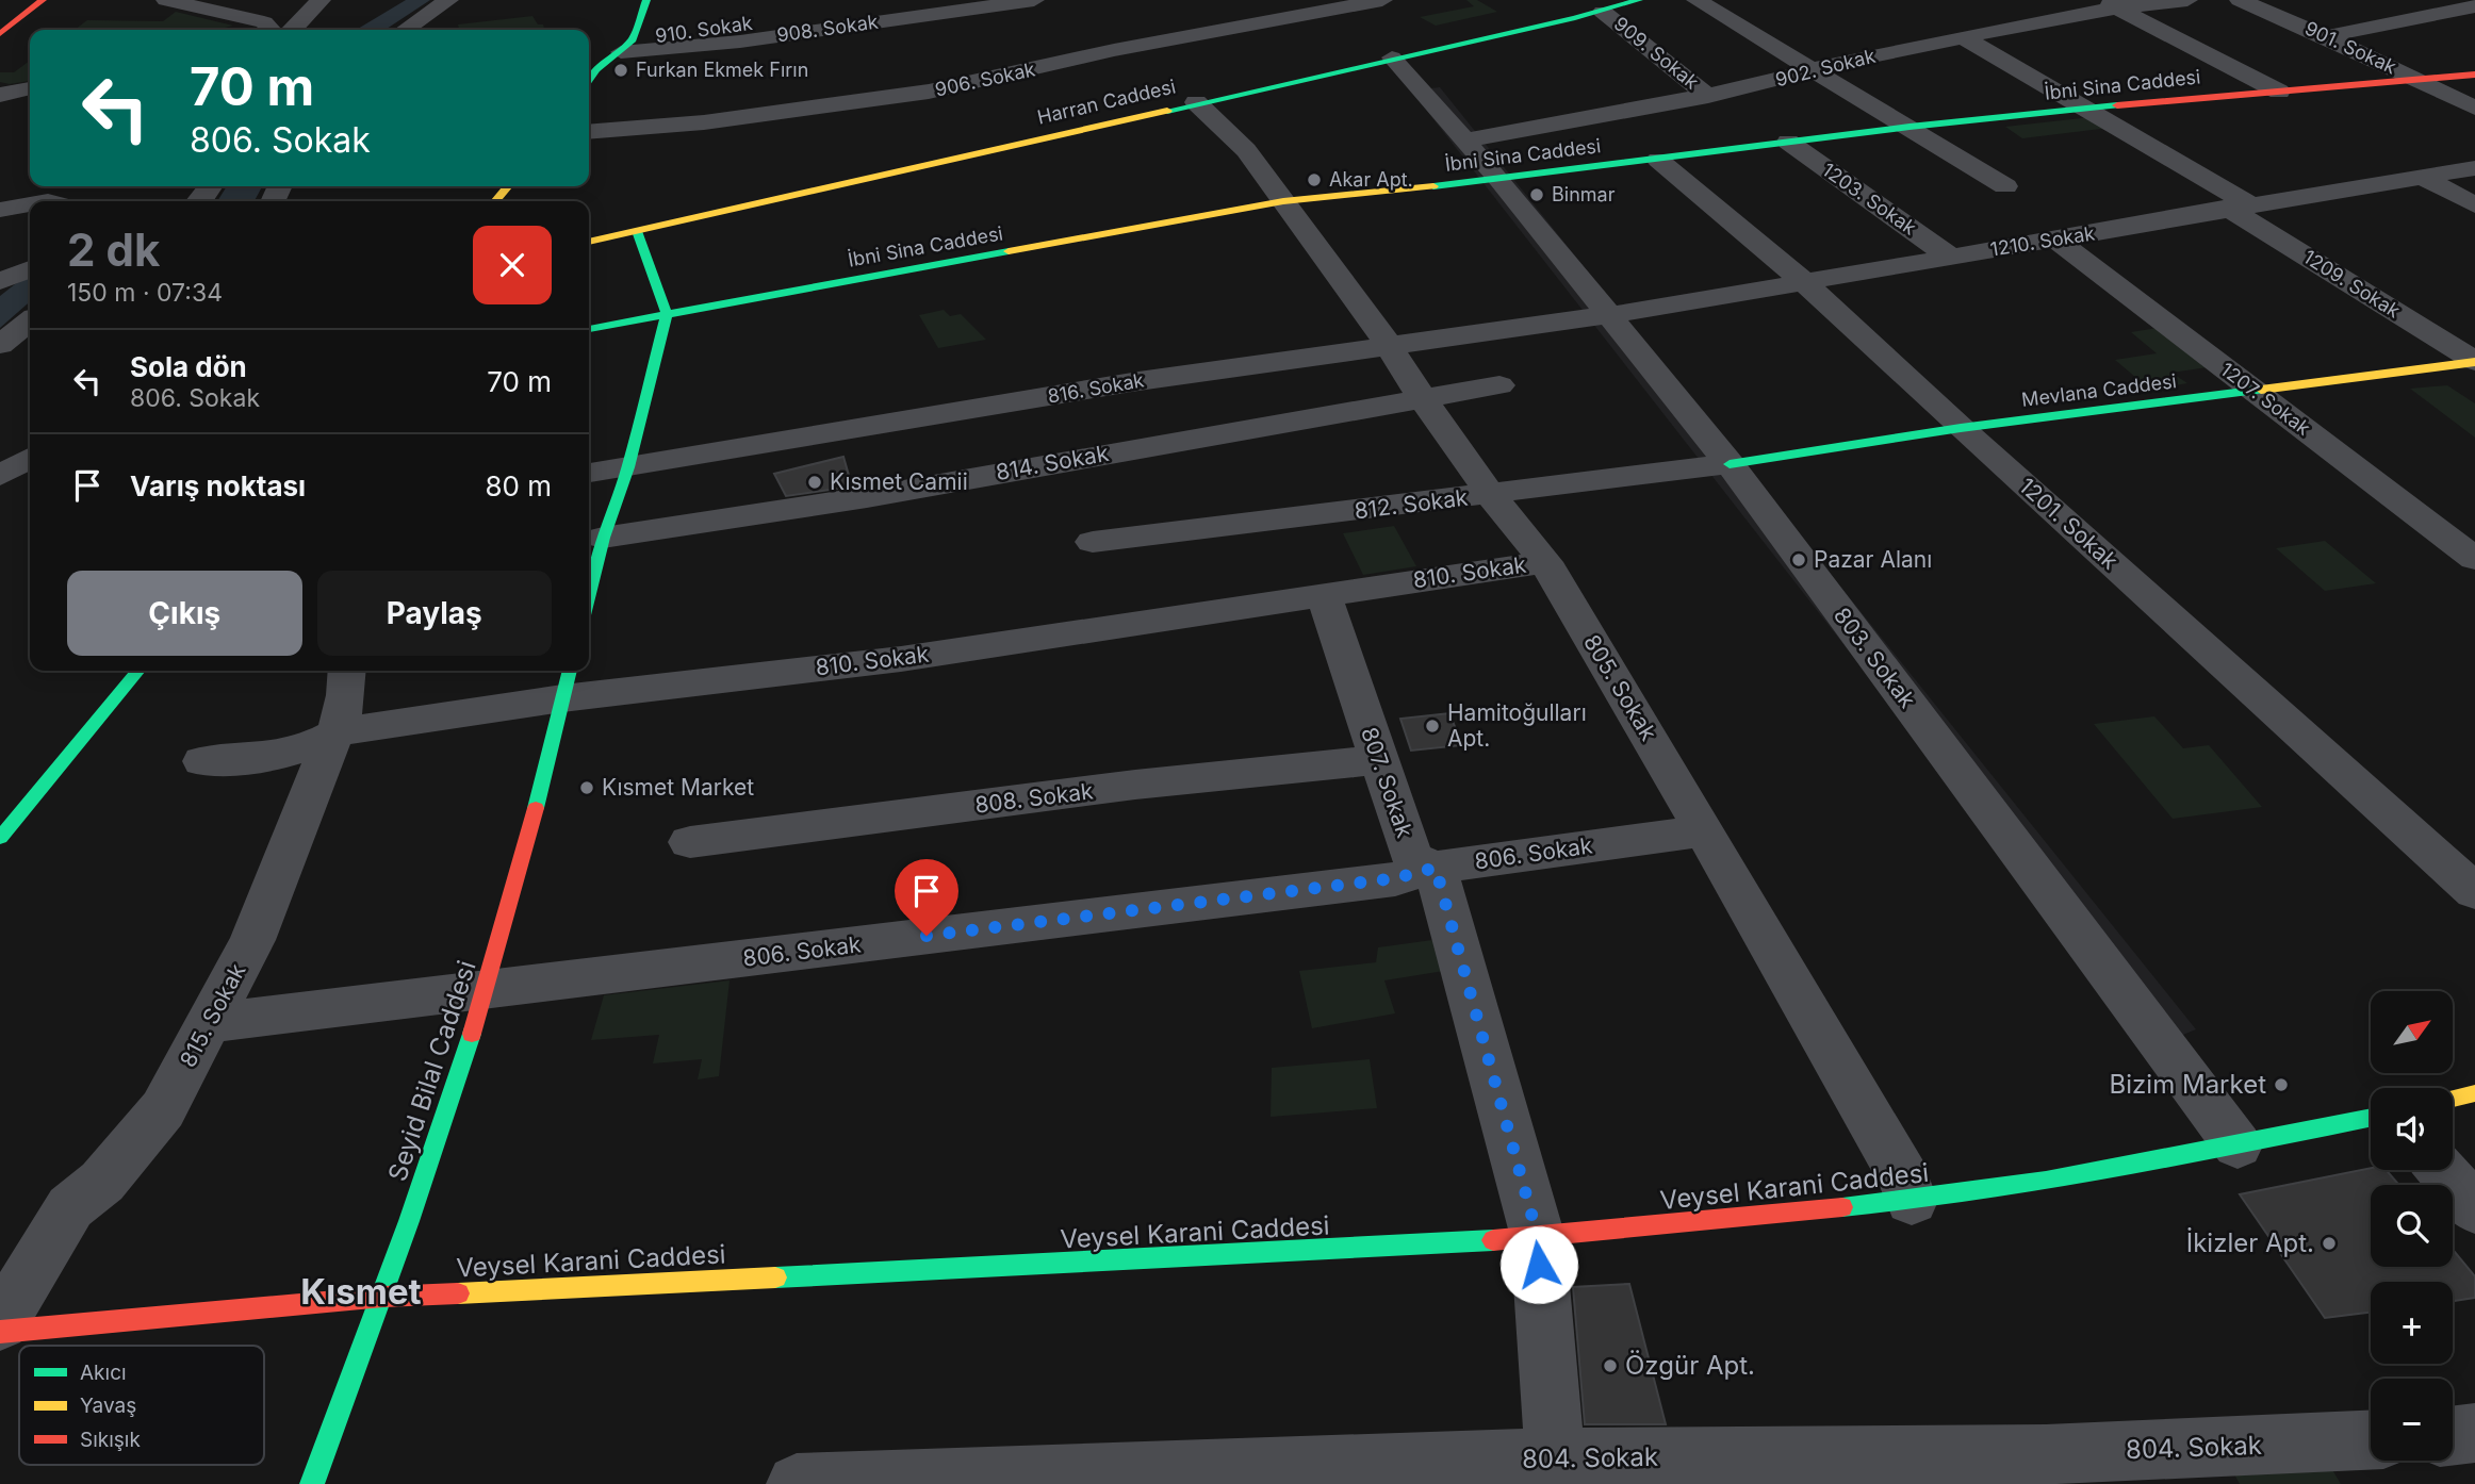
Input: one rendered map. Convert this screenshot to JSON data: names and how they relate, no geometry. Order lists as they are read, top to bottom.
{
  "streets": {
    "street": [
      "908. Sokak",
      "910. Sokak",
      "901. Sokak",
      "909. Sokak",
      "902. Sokak",
      "906. Sokak",
      "İbni Sina Caddesi",
      "Harran Caddesi",
      "1203. Sokak",
      "1210. Sokak",
      "1209. Sokak",
      "816. Sokak",
      "Mevlana Caddesi",
      "1207. Sokak",
      "814. Sokak",
      "812. Sokak",
      "1201. Sokak",
      "810. Sokak",
      "803. Sokak",
      "805. Sokak",
      "807. Sokak",
      "808. Sokak",
      "806. Sokak",
      "815. Sokak",
      "Seyid Bilal Caddesi",
      "Veysel Karani Caddesi",
      "804. Sokak"
    ]
  },
  "crossings": [
    ["908. Sokak", "910. Sokak"],
    ["901. Sokak", "İbni Sina Caddesi"],
    ["909. Sokak", "902. Sokak"],
    ["909. Sokak", "Harran Caddesi"],
    ["902. Sokak", "1209. Sokak"],
    ["902. Sokak", "803. Sokak"],
    ["İbni Sina Caddesi", "1203. Sokak"],
    ["İbni Sina Caddesi", "1209. Sokak"],
    ["İbni Sina Caddesi", "1201. Sokak"],
    ["İbni Sina Caddesi", "803. Sokak"],
    ["İbni Sina Caddesi", "805. Sokak"],
    ["Harran Caddesi", "803. Sokak"],
    ["Harran Caddesi", "805. Sokak"],
    ["1203. Sokak", "1210. Sokak"],
    ["1210. Sokak", "1209. Sokak"],
    ["1210. Sokak", "816. Sokak"],
    ["1210. Sokak", "1207. Sokak"],
    ["1210. Sokak", "1201. Sokak"],
    ["1210. Sokak", "803. Sokak"],
    ["1209. Sokak", "Mevlana Caddesi"],
    ["816. Sokak", "803. Sokak"],
    ["816. Sokak", "805. Sokak"],
    ["Mevlana Caddesi", "1207. Sokak"],
    ["Mevlana Caddesi", "812. Sokak"],
    ["Mevlana Caddesi", "1201. Sokak"],
    ["Mevlana Caddesi", "803. Sokak"],
    ["814. Sokak", "805. Sokak"],
    ["812. Sokak", "803. Sokak"],
    ["812. Sokak", "805. Sokak"],
    ["810. Sokak", "805. Sokak"],
    ["810. Sokak", "807. Sokak"],
    ["810. Sokak", "815. Sokak"],
    ["810. Sokak", "Seyid Bilal Caddesi"],
    ["803. Sokak", "Veysel Karani Caddesi"],
    ["805. Sokak", "806. Sokak"],
    ["805. Sokak", "Veysel Karani Caddesi"],
    ["807. Sokak", "808. Sokak"],
    ["807. Sokak", "806. Sokak"],
    ["806. Sokak", "815. Sokak"],
    ["806. Sokak", "Seyid Bilal Caddesi"],
    ["Seyid Bilal Caddesi", "Veysel Karani Caddesi"]
  ],
  "districts": ["Kısmet"],
  "places": [
    "Furkan Ekmek Fırın",
    "Akar Apt.",
    "Binmar",
    "Kısmet Camii",
    "Pazar Alanı",
    "Hamitoğulları Apt.",
    "Kısmet Market",
    "Bizim Market",
    "İkizler Apt.",
    "Özgür Apt."
  ],
  "legend": ["Akıcı", "Yavaş", "Sıkışık"],
  "north": "top right",
  "page": {
    "turn": ["70 m", "806. Sokak"],
    "heading": ["2 dk", "150 m · 07:34"],
    "list": [
      {
        "name": "Sola dön",
        "note": "806. Sokak",
        "value": "70 m"
      },
      {
        "name": "Varış noktası",
        "value": "80 m"
      }
    ],
    "buttons": ["Çıkış", "Paylaş"],
    "map_buttons": ["+", "−"]
  }
}
